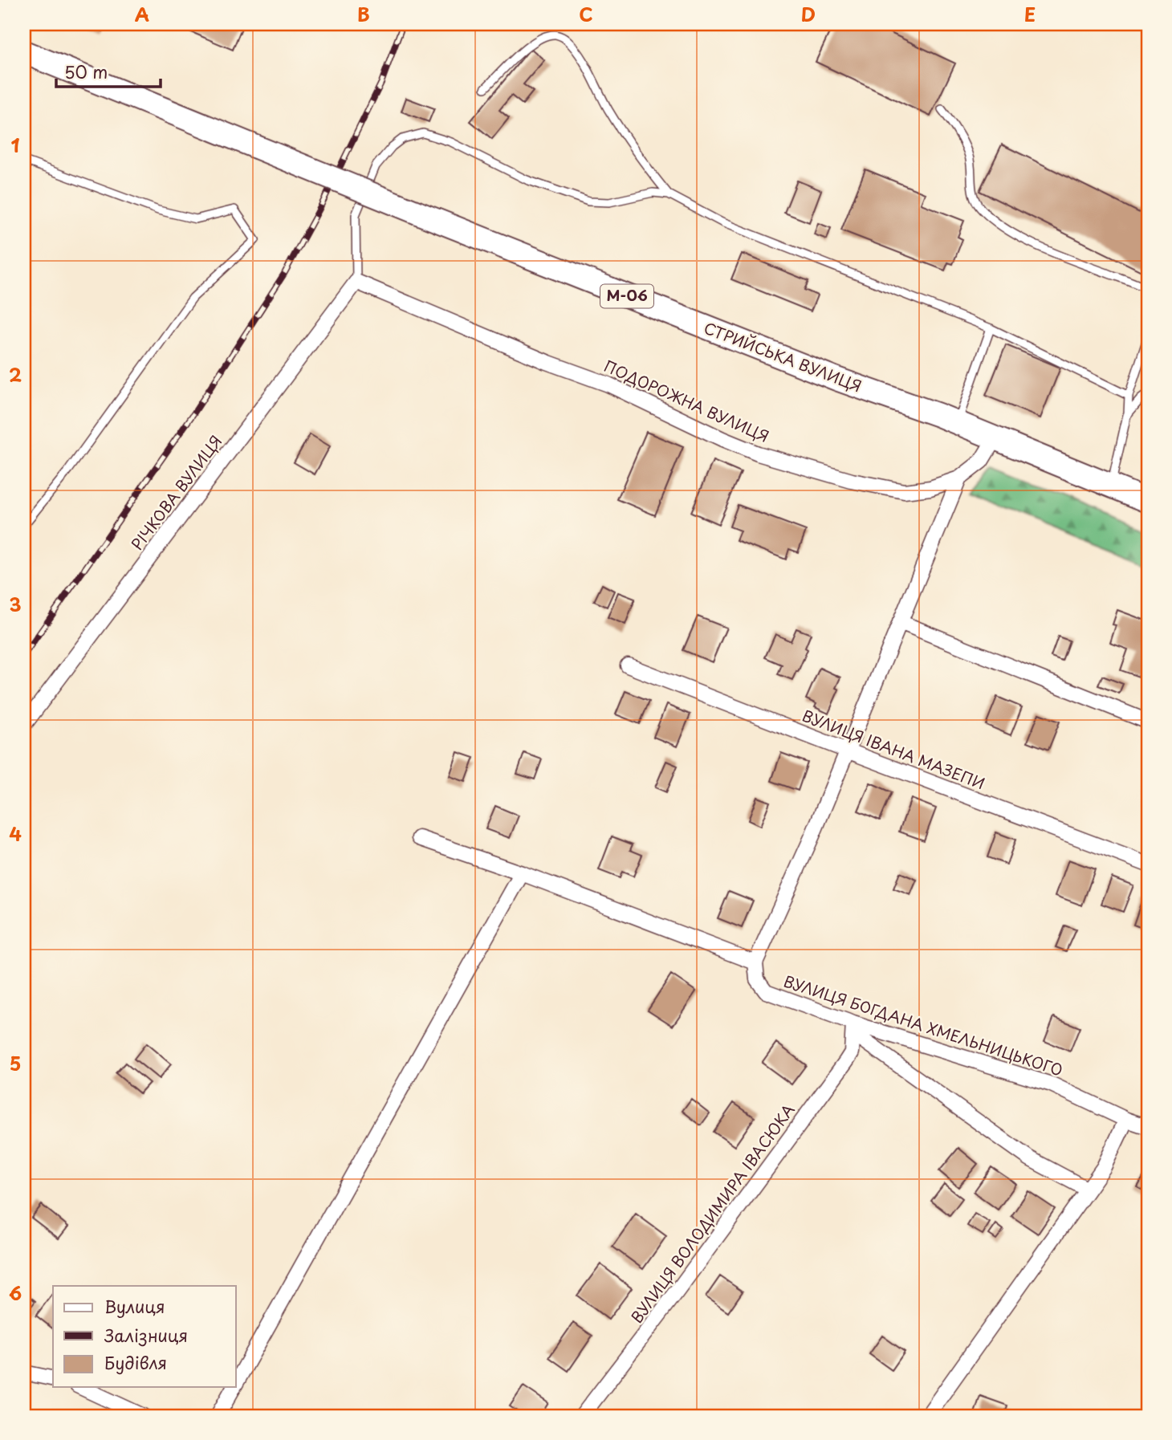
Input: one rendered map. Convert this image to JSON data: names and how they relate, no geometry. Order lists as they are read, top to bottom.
{
  "streets": {
    "highway": ["М-06", "СТРИЙСЬКА ВУЛИЦЯ"],
    "street": [
      "ПОДОРОЖНА ВУЛИЦЯ",
      "РІЧКОВА ВУЛИЦЯ",
      "ВУЛИЦЯ ІВАНА МАЗЕПИ",
      "ВУЛИЦЯ БОГДАНА ХМЕЛЬНИЦЬКОГО",
      "ВУЛИЦЯ ВОЛОДИМИРА ІВАСЮКА"
    ]
  },
  "crossings": [
    ["СТРИЙСЬКА ВУЛИЦЯ", "ПОДОРОЖНА ВУЛИЦЯ"],
    ["ПОДОРОЖНА ВУЛИЦЯ", "РІЧКОВА ВУЛИЦЯ"],
    ["ВУЛИЦЯ БОГДАНА ХМЕЛЬНИЦЬКОГО", "ВУЛИЦЯ ВОЛОДИМИРА ІВАСЮКА"]
  ],
  "legend": ["Вулиця", "Залізниця", "Будівля"],
  "scale_bar": "50 m",
  "grid": {
    "columns": [
      "A",
      "B",
      "C",
      "D",
      "E"
    ],
    "rows": [
      "1",
      "2",
      "3",
      "4",
      "5",
      "6"
    ]
  }
}
